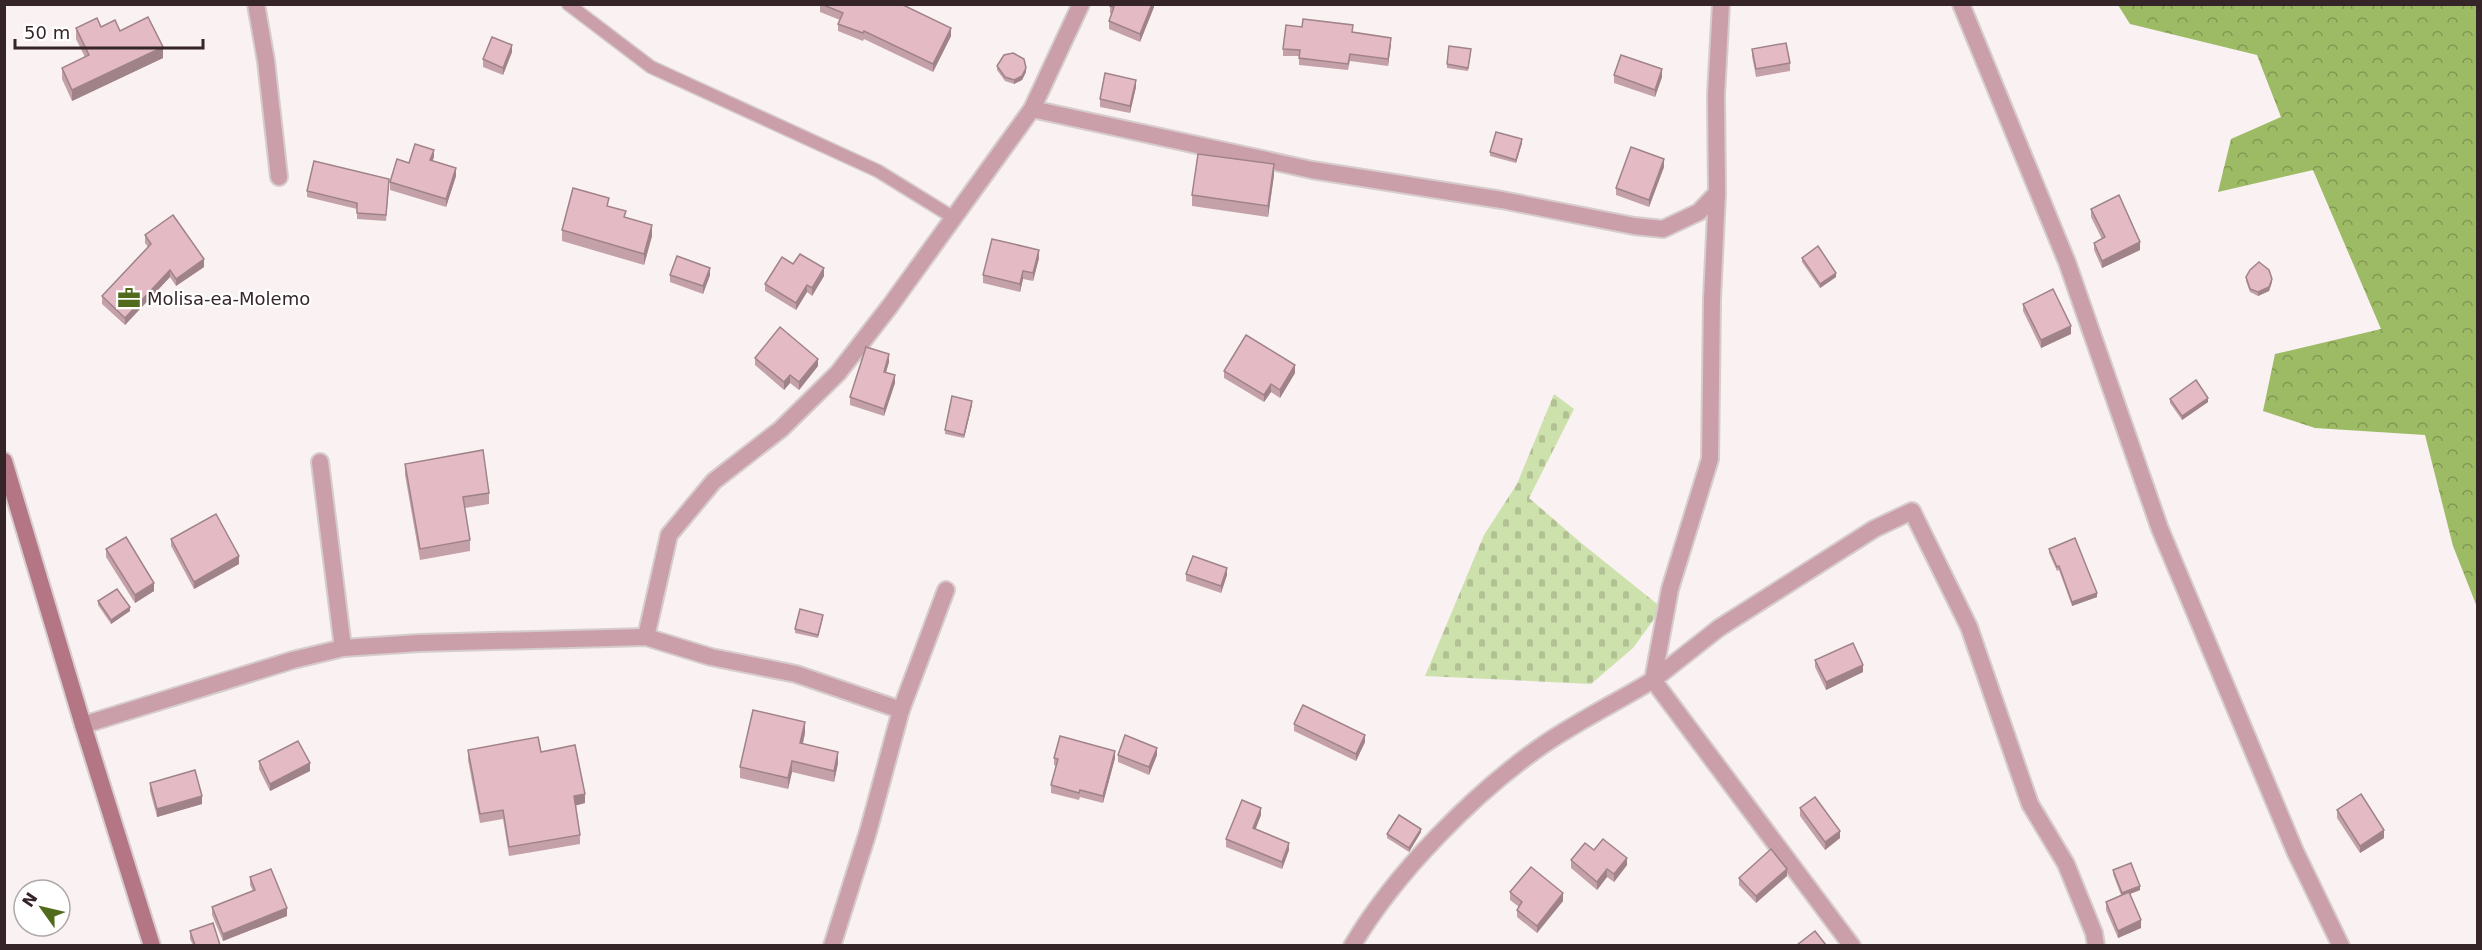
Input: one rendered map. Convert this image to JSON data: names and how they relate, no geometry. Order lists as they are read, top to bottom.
{
  "places": {
    "office": ["Molisa-ea-Molemo"]
  },
  "scale_bar": "50 m",
  "north": "top left"
}
